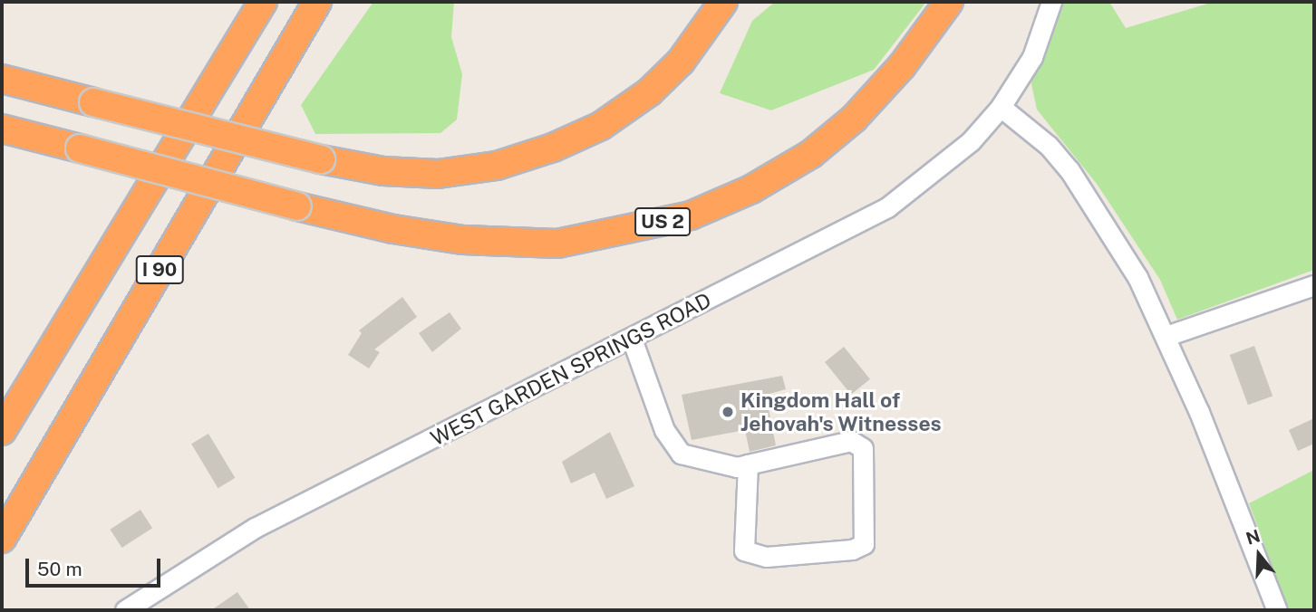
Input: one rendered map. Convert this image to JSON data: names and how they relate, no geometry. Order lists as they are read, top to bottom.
{
  "streets": {
    "highway": ["US 2", "I 90"],
    "street": ["WEST GARDEN SPRINGS ROAD"]
  },
  "places": ["Kingdom Hall of Jehovah's Witnesses"],
  "scale_bar": "50 m",
  "north": "top"
}
